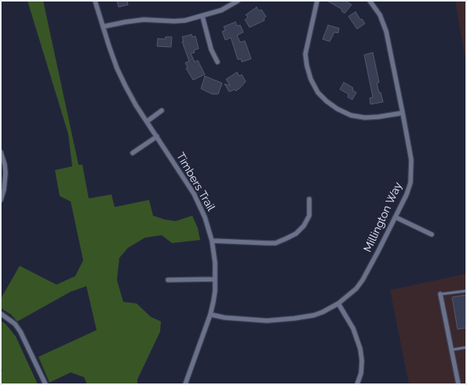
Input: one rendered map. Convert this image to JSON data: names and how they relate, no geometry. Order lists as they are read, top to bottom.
{
  "streets": {
    "street": ["Timbers Trail", "Millington Way"]
  },
  "crossings": [
    ["Timbers Trail", "Millington Way"]
  ]
}
